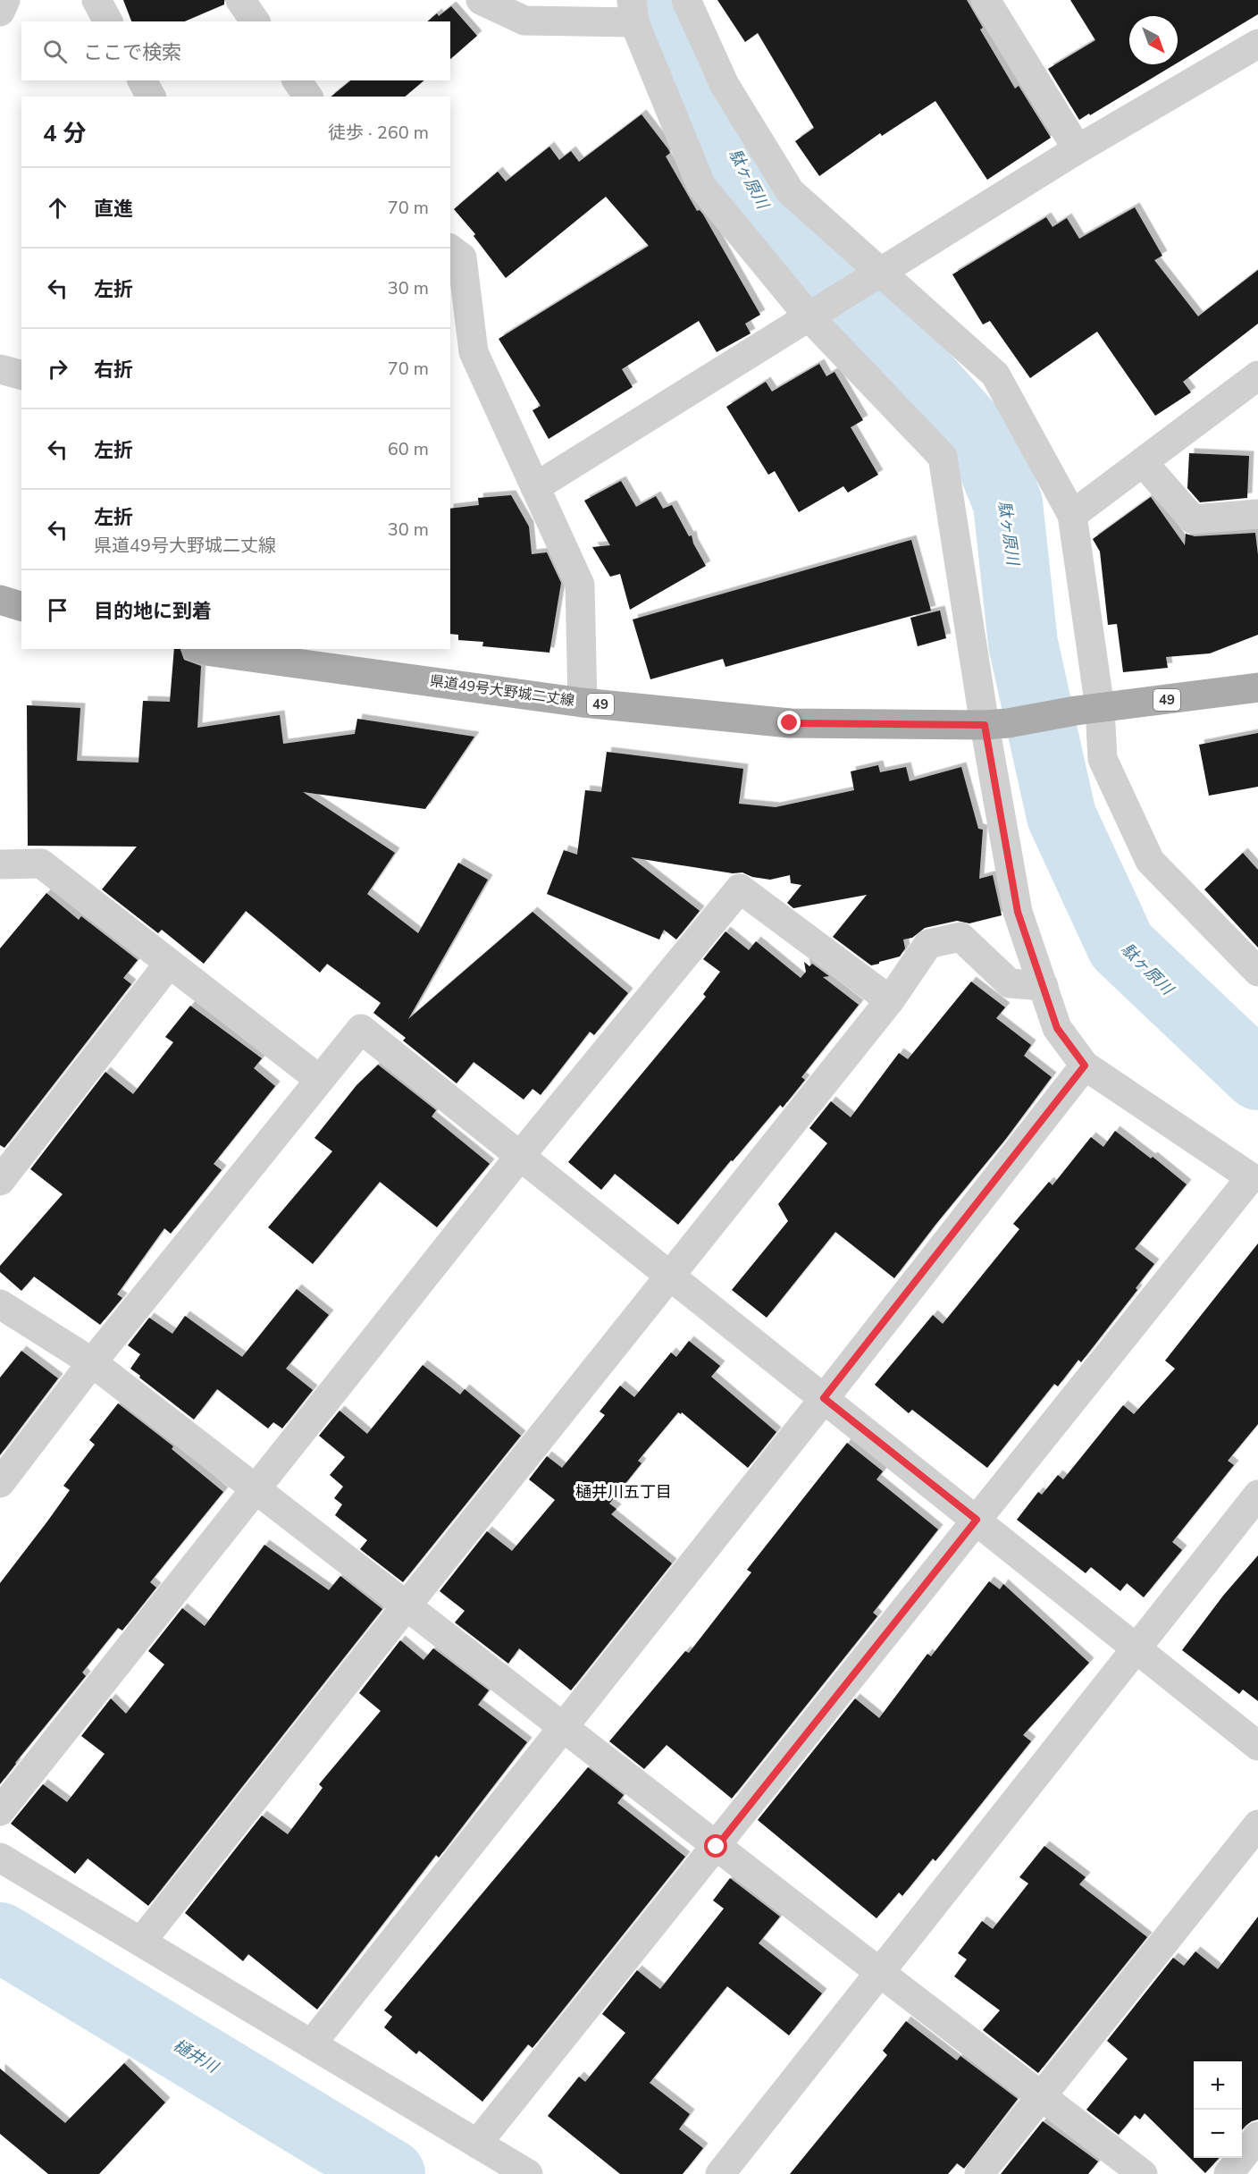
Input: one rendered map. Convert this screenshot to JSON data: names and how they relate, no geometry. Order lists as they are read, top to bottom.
{
  "streets": {
    "main road": ["県道49号大野城二丈線", "49"]
  },
  "districts": ["樋井川五丁目"],
  "water": ["駄ヶ原川", "樋井川"],
  "north": "bottom right",
  "page": {
    "search": "ここで検索",
    "heading": ["4 分", "徒歩 · 260 m"],
    "list": [
      ["直進", "70 m"],
      ["左折", "30 m"],
      ["右折", "70 m"],
      ["左折", "60 m"],
      ["左折", "県道49号大野城二丈線", "30 m"],
      "目的地に到着"
    ],
    "map_buttons": ["+", "−"]
  }
}
